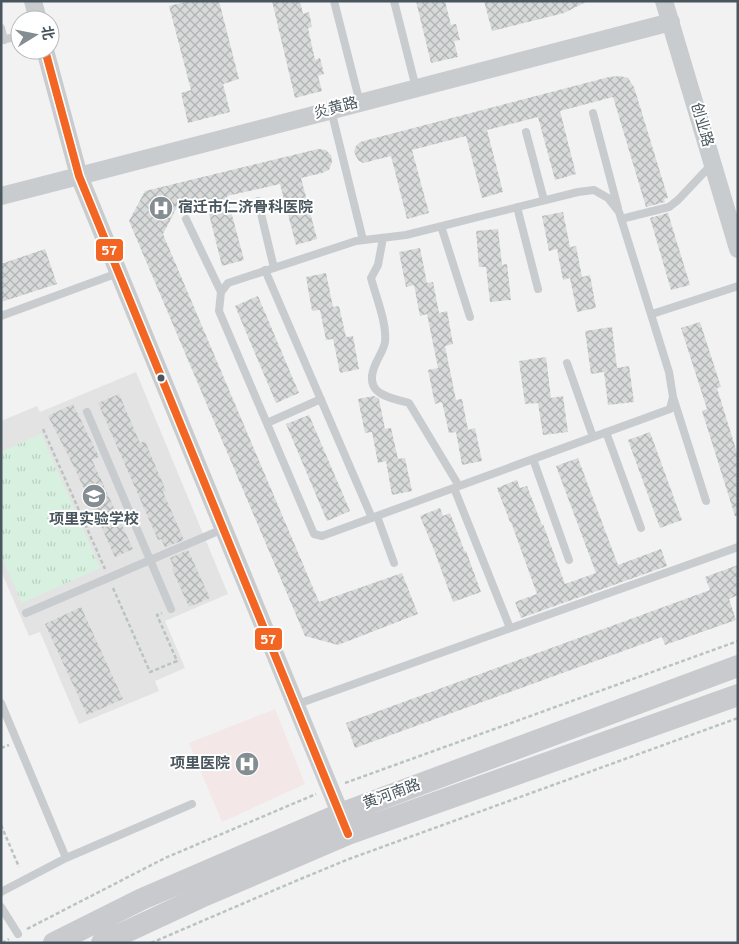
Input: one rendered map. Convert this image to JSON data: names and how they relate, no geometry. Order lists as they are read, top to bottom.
{
  "streets": {
    "main road": ["黄河南路"],
    "street": ["炎黄路", "创业路"]
  },
  "crossings": [
    ["炎黄路", "创业路"]
  ],
  "places": {
    "hospital": ["宿迁市仁济骨科医院", "项里医院"],
    "school or university": ["项里实验学校"]
  },
  "lines": ["transit line 57"],
  "north": "right"
}
